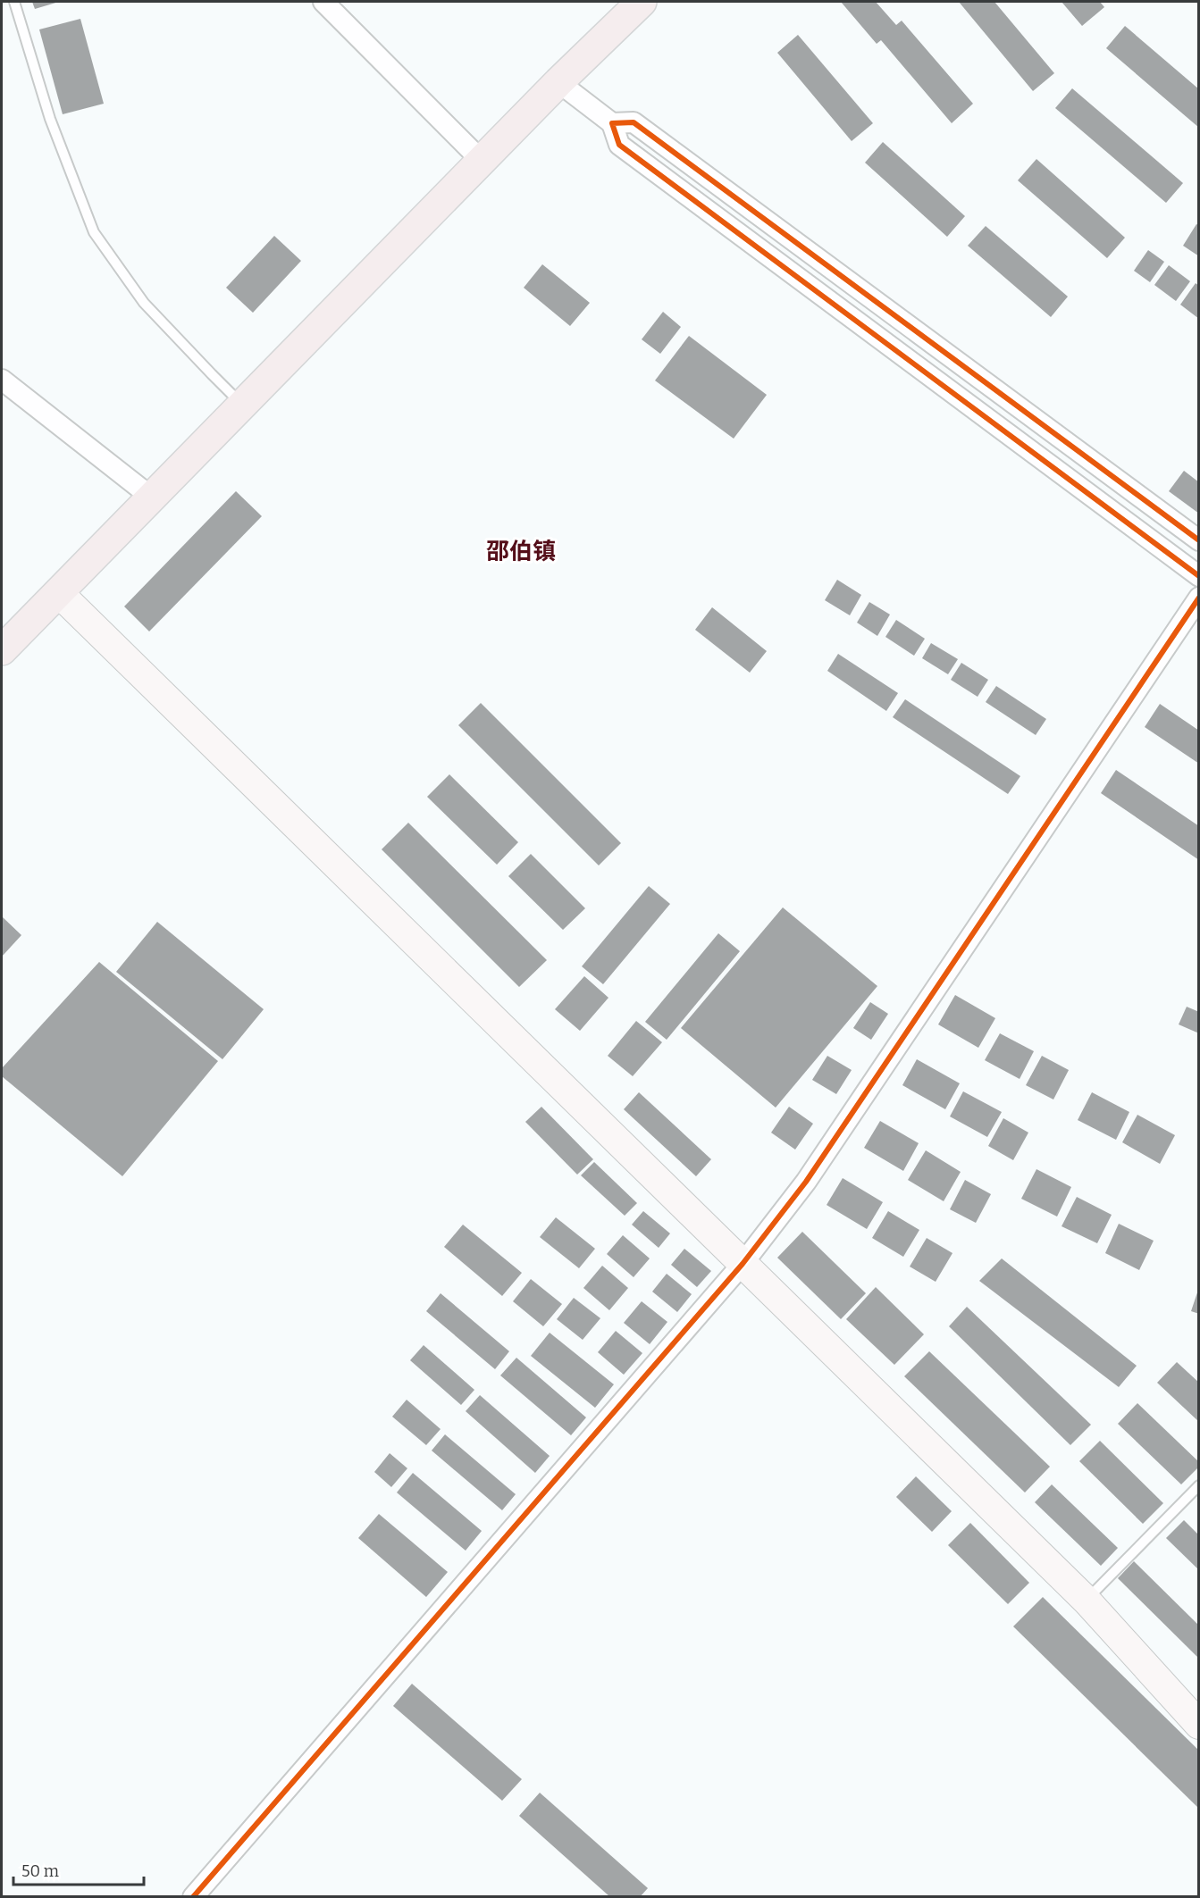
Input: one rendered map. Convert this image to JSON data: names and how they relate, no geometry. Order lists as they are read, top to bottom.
{
  "districts": ["邵伯镇"],
  "scale_bar": "50 m"
}
